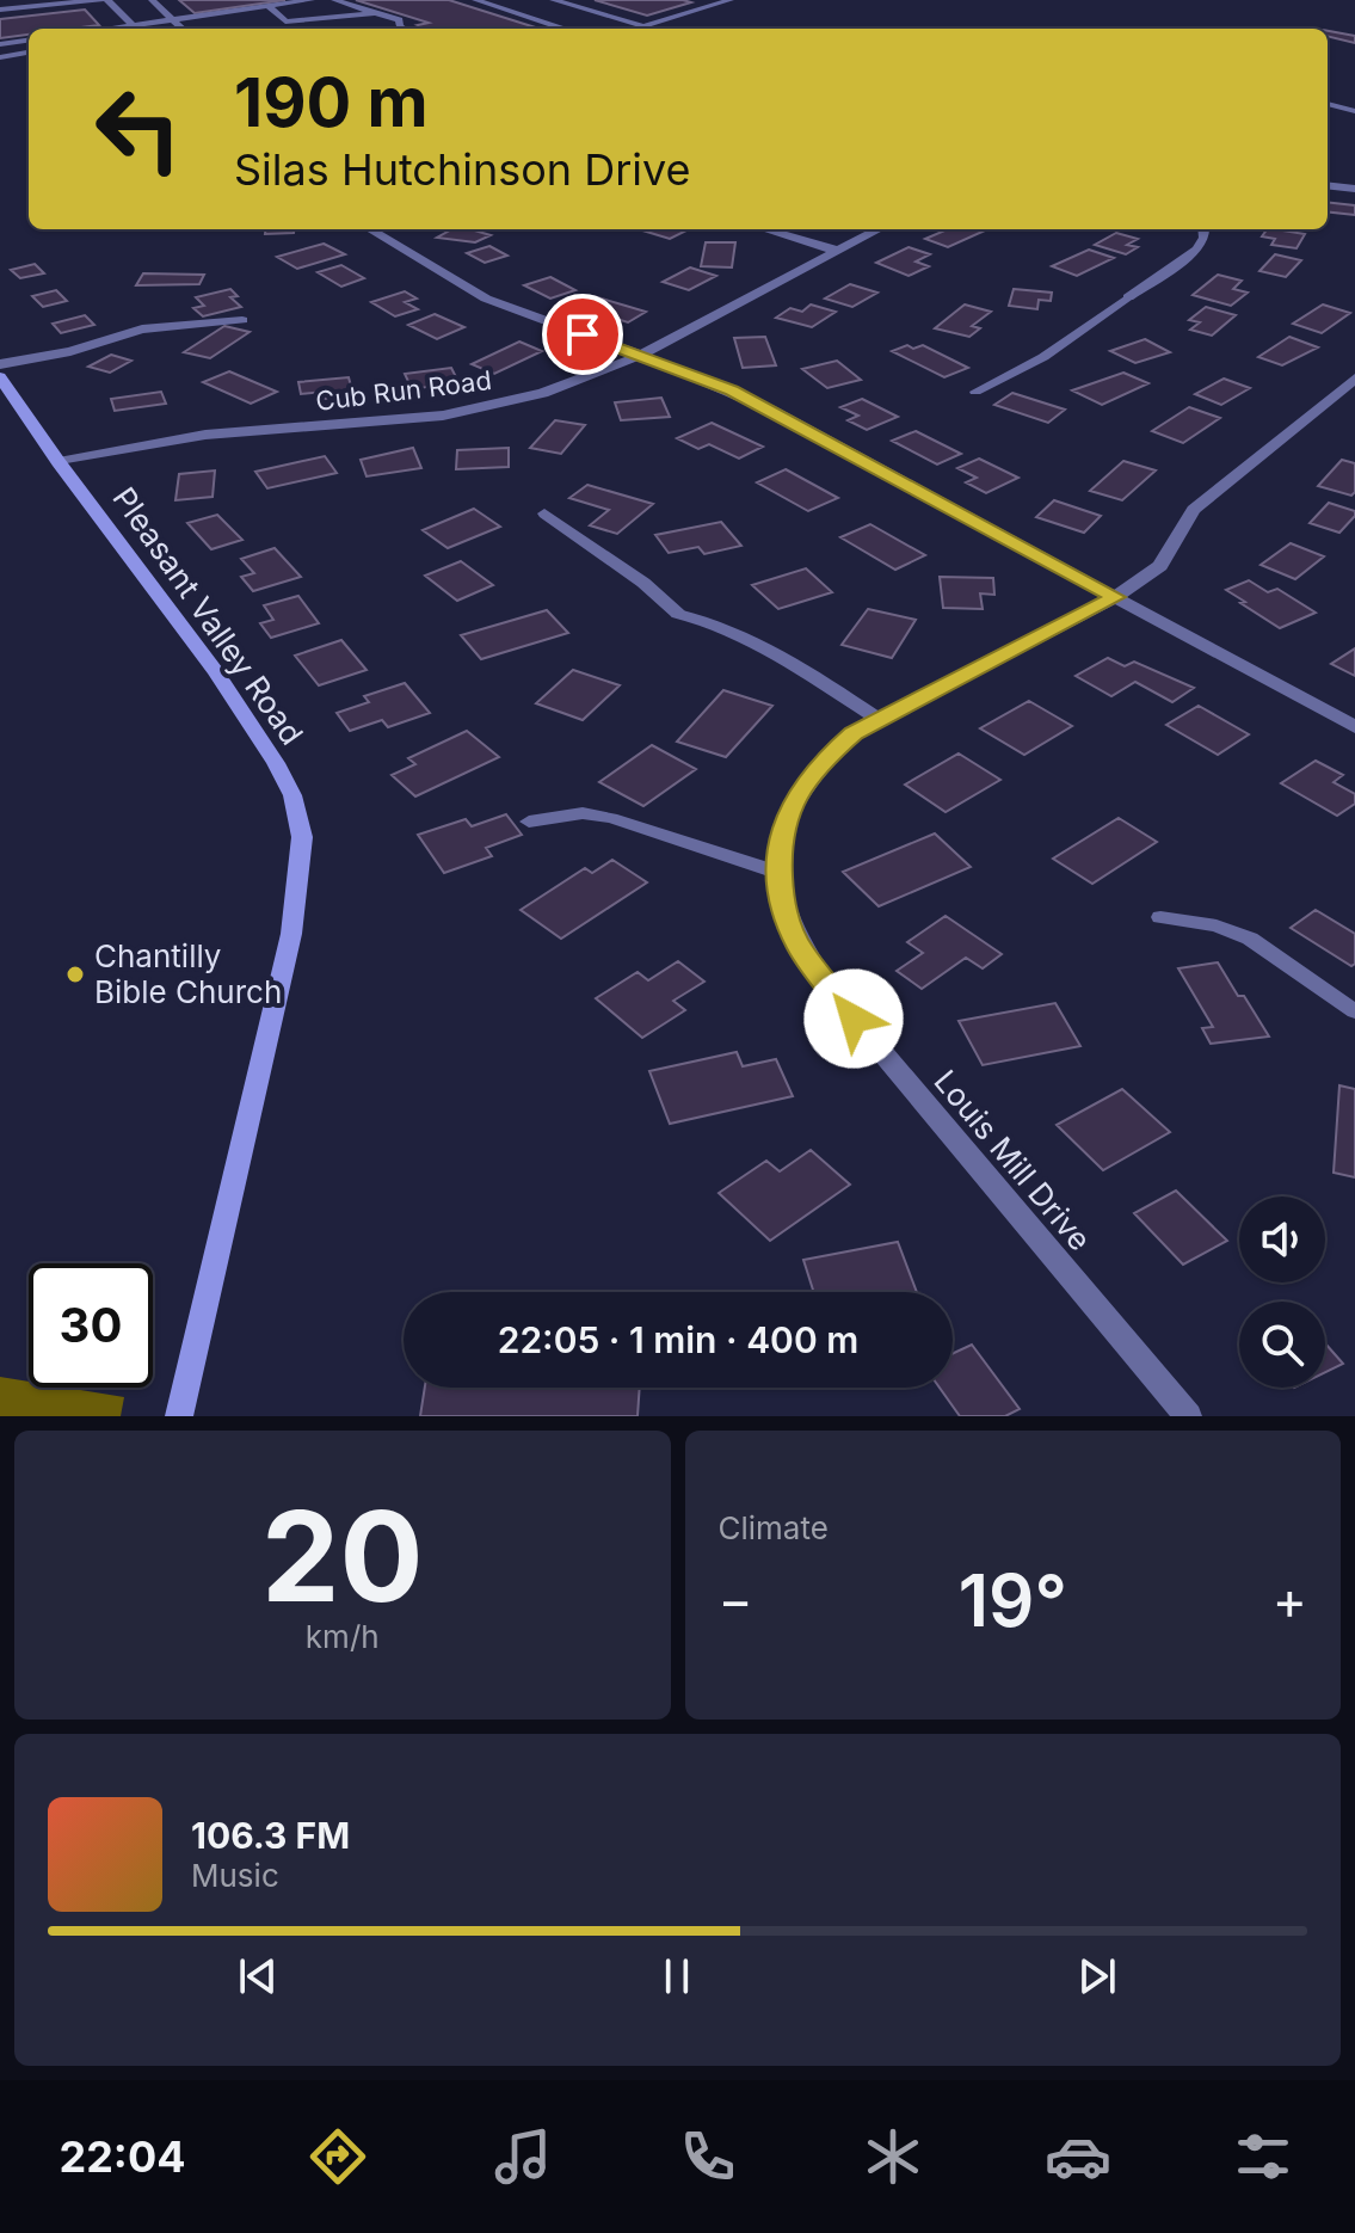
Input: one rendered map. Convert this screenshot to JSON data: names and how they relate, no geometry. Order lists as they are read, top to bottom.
{
  "streets": {
    "main road": ["Pleasant Valley Road"],
    "street": ["Cub Run Road", "Louis Mill Drive"]
  },
  "crossings": [
    ["Cub Run Road", "Pleasant Valley Road"]
  ],
  "places": ["Chantilly Bible Church"],
  "page": {
    "turn": ["190 m", "Silas Hutchinson Drive"],
    "limit": "30",
    "trip": "22:05 · 1 min · 400 m",
    "tile": [
      ["20", "km/h"],
      "Climate"
    ],
    "heat": ["−", "19°", "+"],
    "song": ["106.3 FM", "Music"],
    "tabs": "22:04"
  }
}
